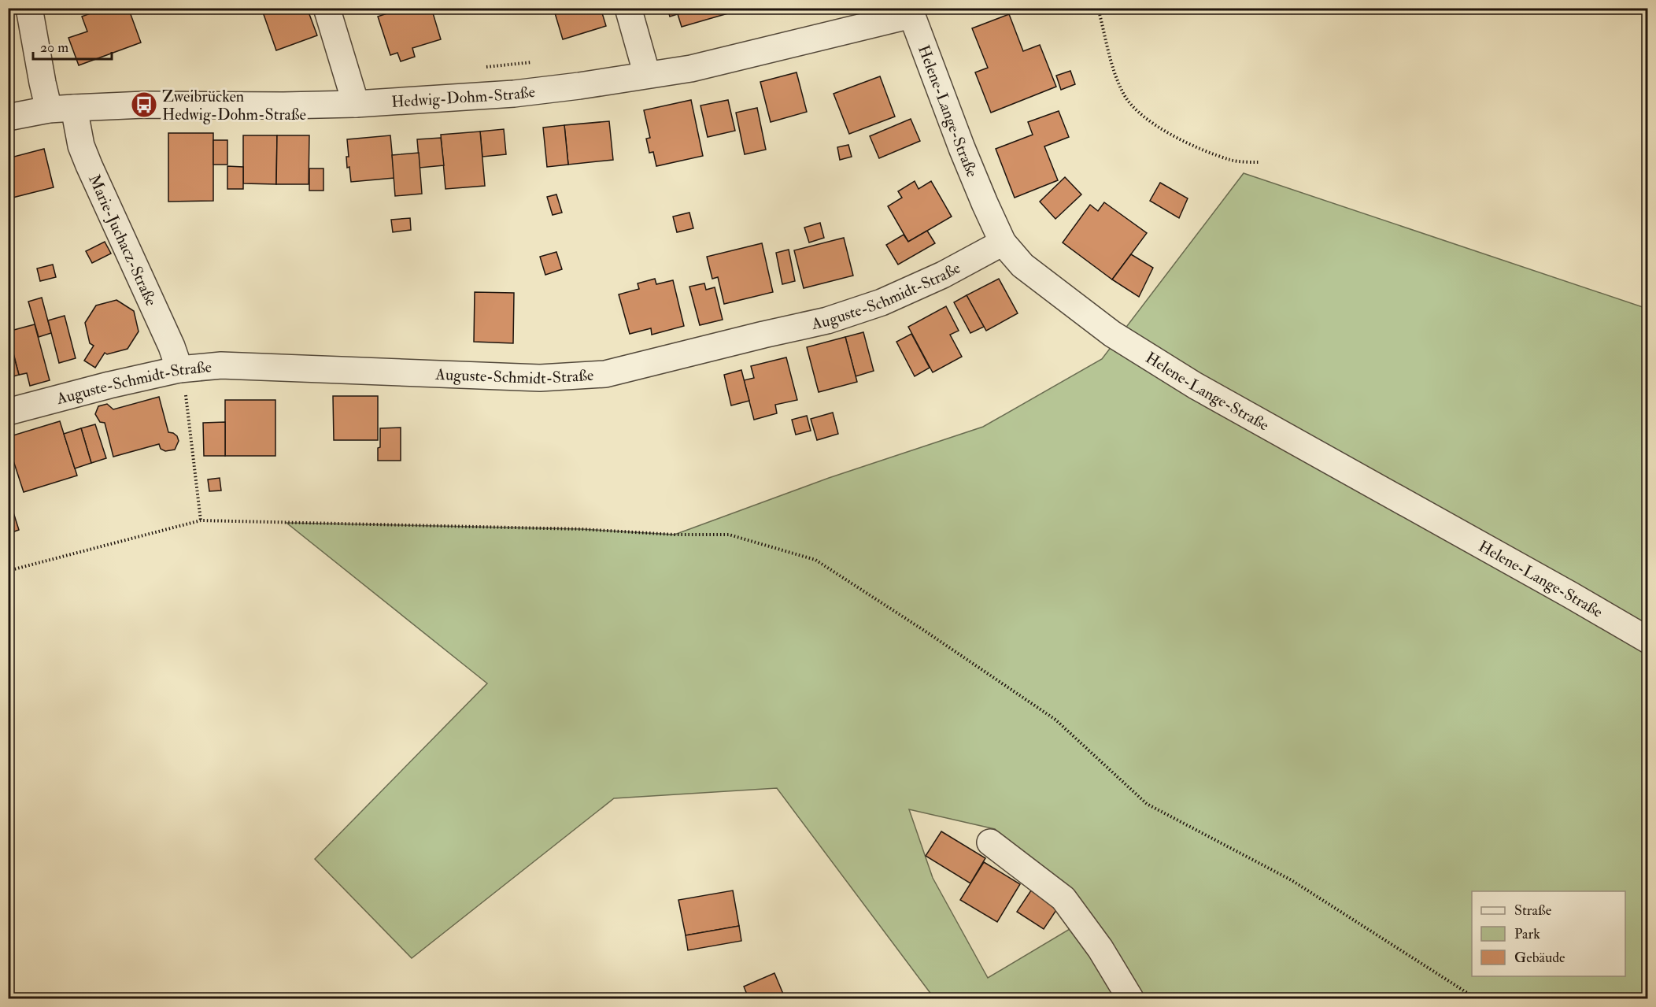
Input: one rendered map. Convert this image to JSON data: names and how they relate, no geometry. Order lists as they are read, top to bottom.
{
  "streets": {
    "street": [
      "Hedwig-Dohm-Straße",
      "Helene-Lange-Straße",
      "Marie-Juchacz-Straße",
      "Auguste-Schmidt-Straße"
    ]
  },
  "crossings": [
    ["Hedwig-Dohm-Straße", "Helene-Lange-Straße"],
    ["Hedwig-Dohm-Straße", "Marie-Juchacz-Straße"],
    ["Helene-Lange-Straße", "Auguste-Schmidt-Straße"],
    ["Marie-Juchacz-Straße", "Auguste-Schmidt-Straße"]
  ],
  "places": {
    "bus stop": ["Zweibrücken Hedwig-Dohm-Straße"]
  },
  "legend": ["Straße", "Park", "Gebäude"],
  "scale_bar": "20 m"
}
